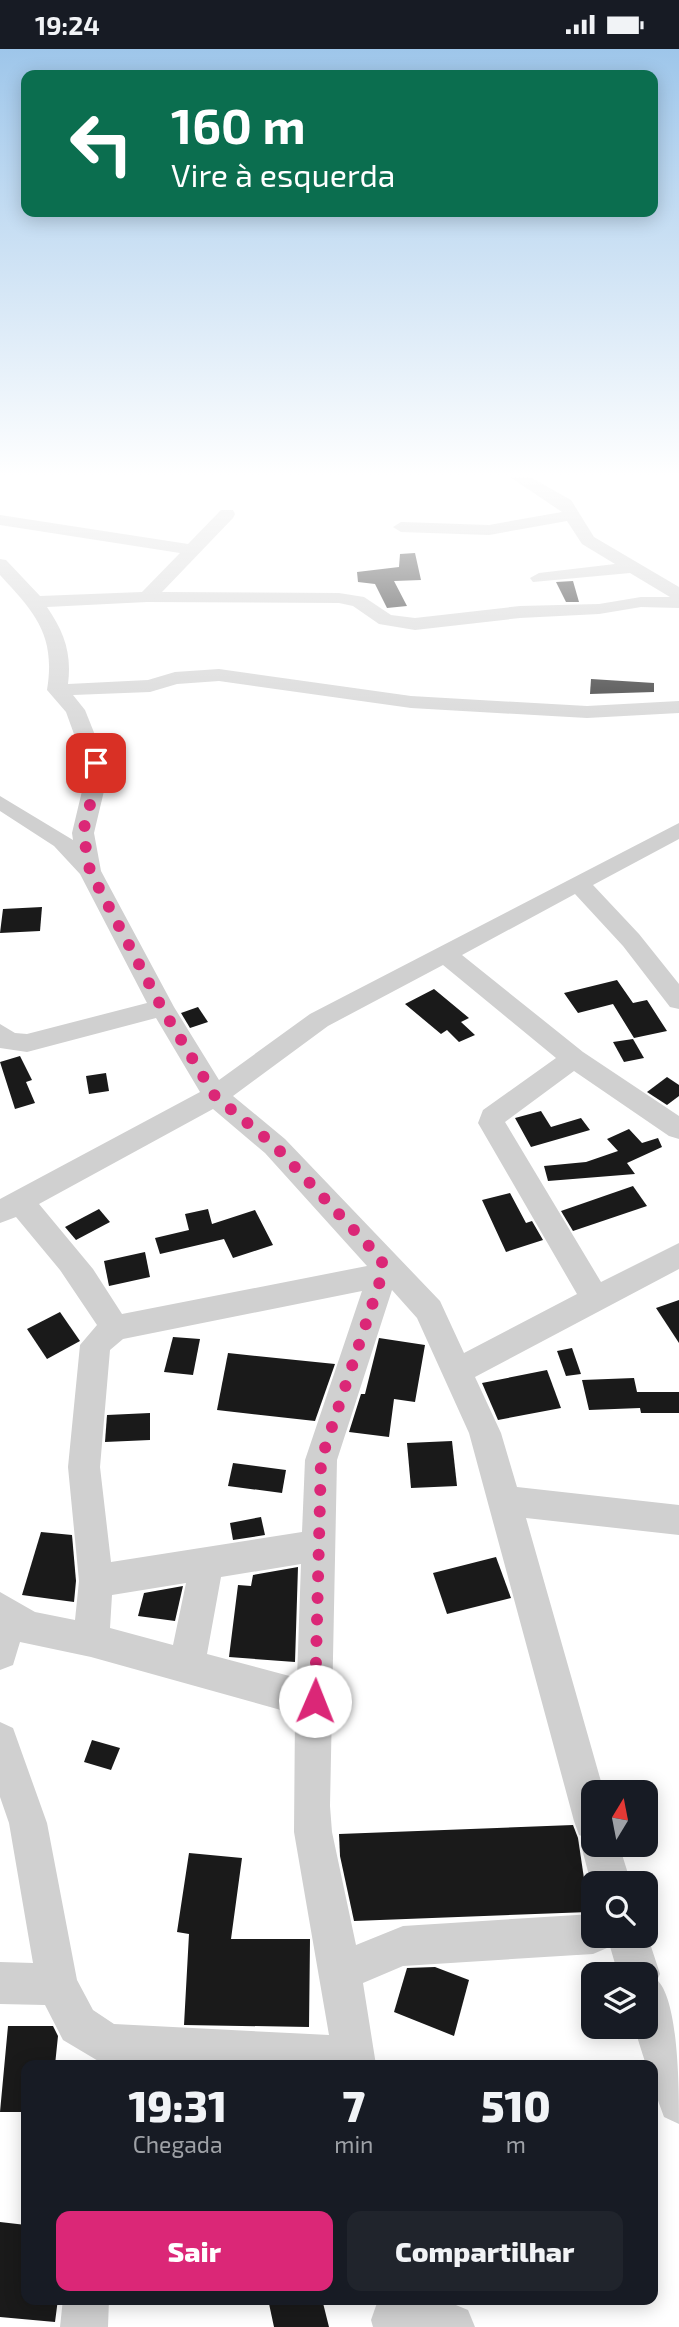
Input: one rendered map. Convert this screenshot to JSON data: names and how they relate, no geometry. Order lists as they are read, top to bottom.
{
  "north": "top",
  "page": {
    "status": "19:24",
    "turn": ["160 m", "Vire à esquerda"],
    "eta": [
      "19:31",
      "Chegada",
      "7",
      "min",
      "510",
      "m"
    ],
    "buttons": ["Sair", "Compartilhar"]
  }
}
